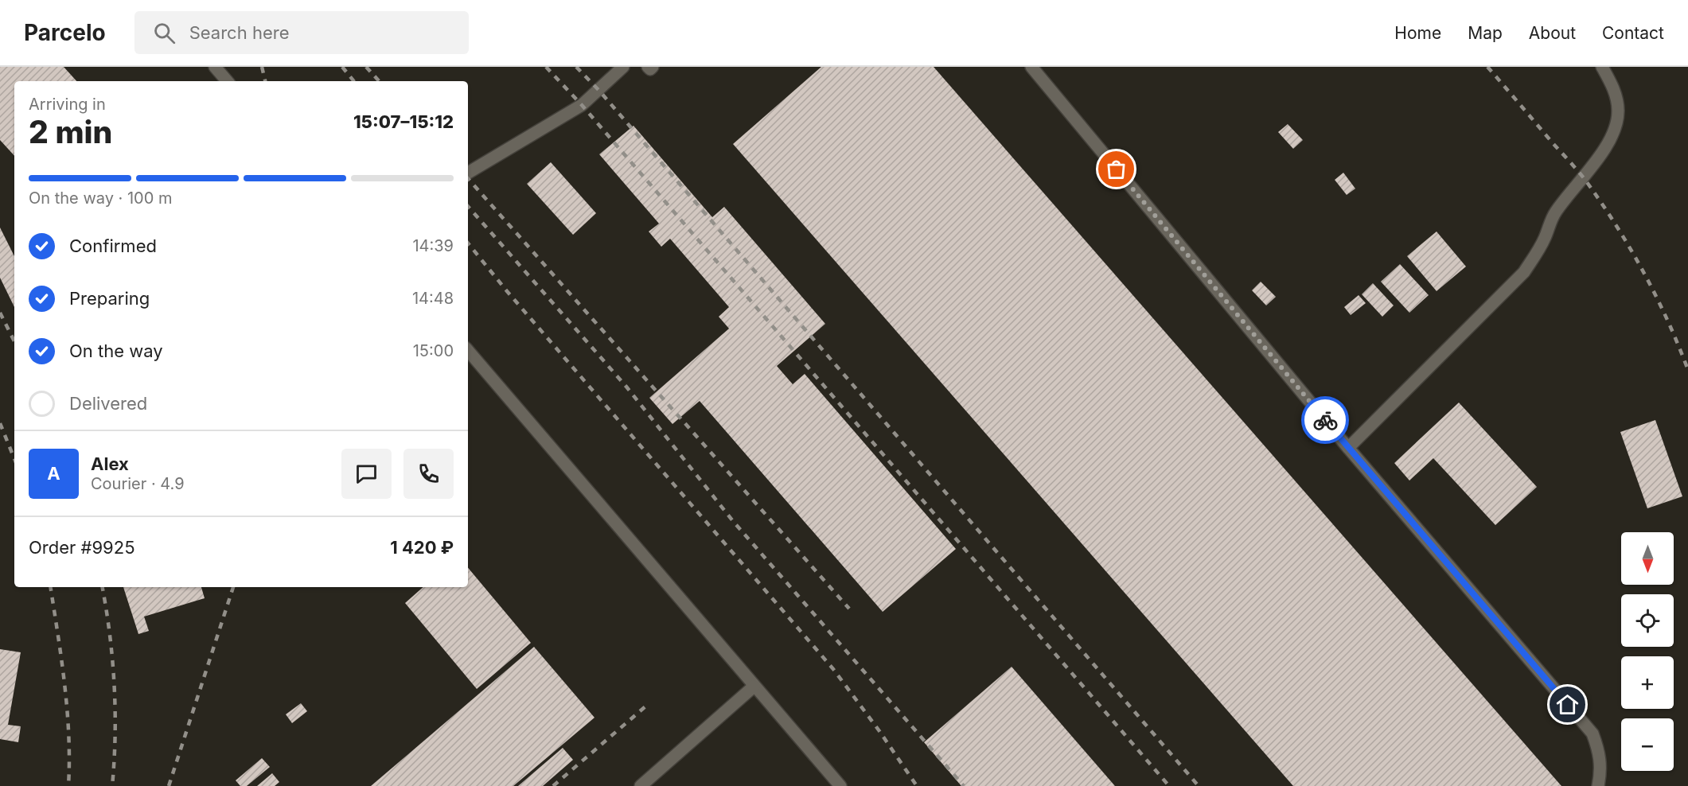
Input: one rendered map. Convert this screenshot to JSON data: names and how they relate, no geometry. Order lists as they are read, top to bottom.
{
  "north": "bottom",
  "page": {
    "header": "Parcelo",
    "search": "Search here",
    "nav": [
      "Home",
      "Map",
      "About",
      "Contact"
    ],
    "heading": ["2 min", "Arriving in", "15:07–15:12"],
    "panel": [
      "Alex",
      "Courier · 4.9",
      "Order #9925",
      "1 420 ₽"
    ],
    "bar": "On the way · 100 m",
    "list": [
      ["Confirmed", "14:39"],
      ["Preparing", "14:48"],
      ["On the way", "15:00"],
      "Delivered"
    ],
    "round": "A",
    "map_buttons": ["+", "−"]
  }
}
